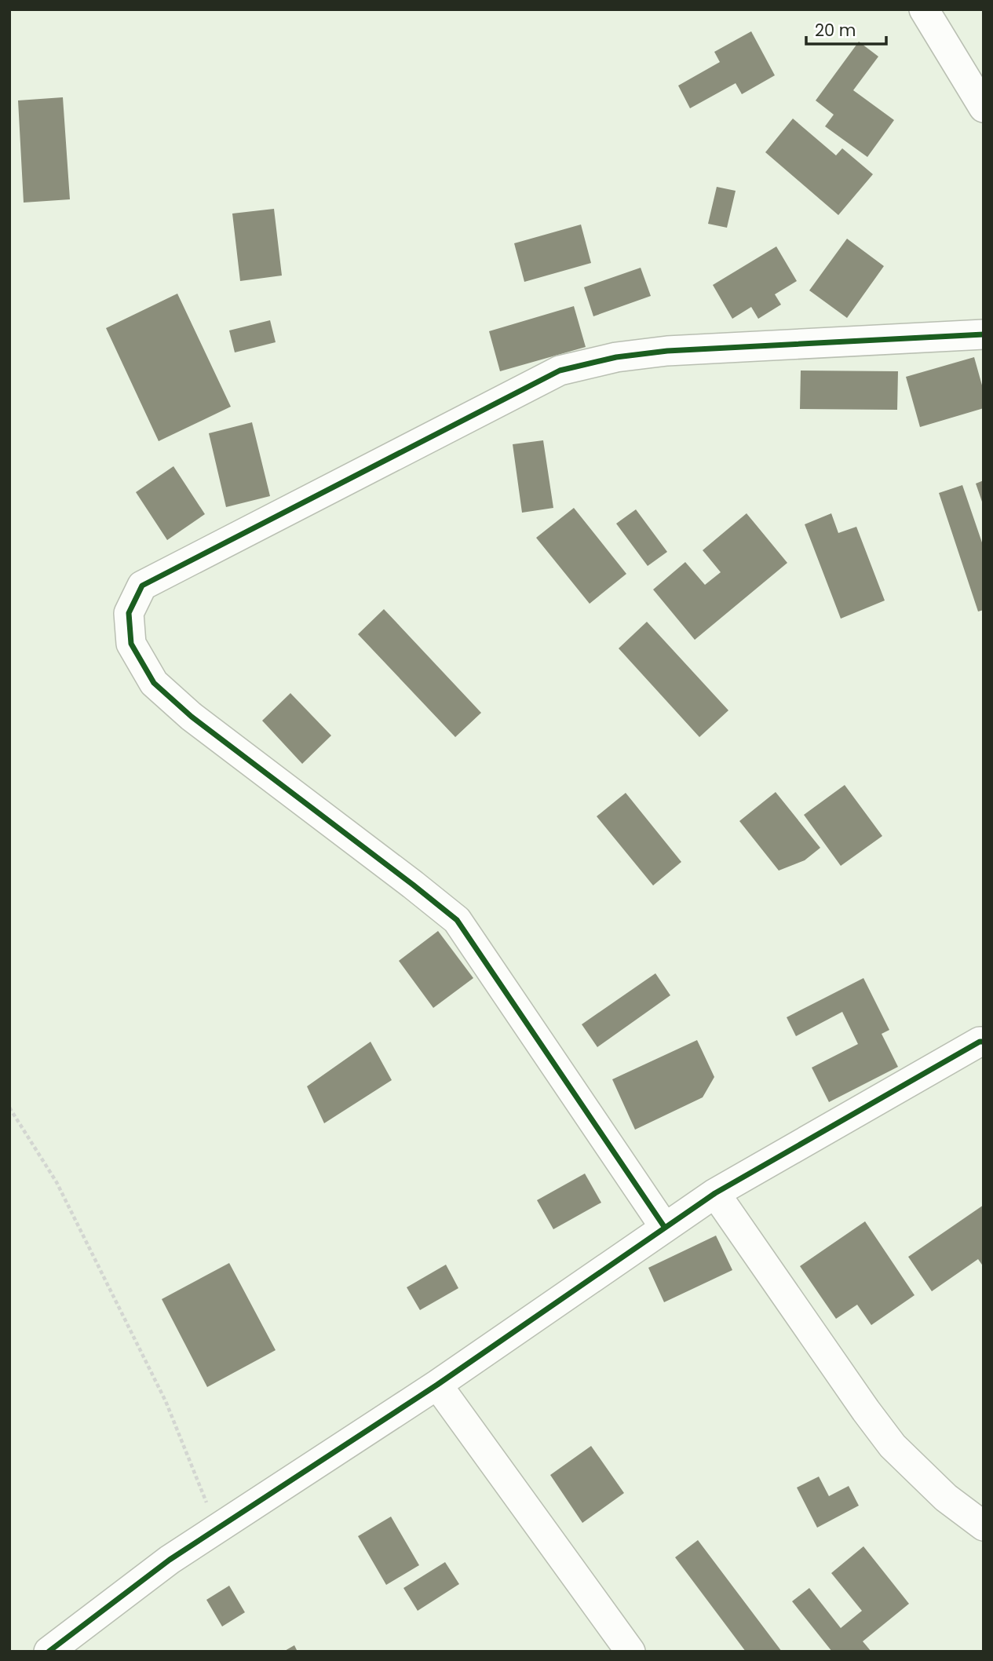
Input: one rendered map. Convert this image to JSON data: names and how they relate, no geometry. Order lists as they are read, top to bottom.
{
  "scale_bar": "20 m"
}
